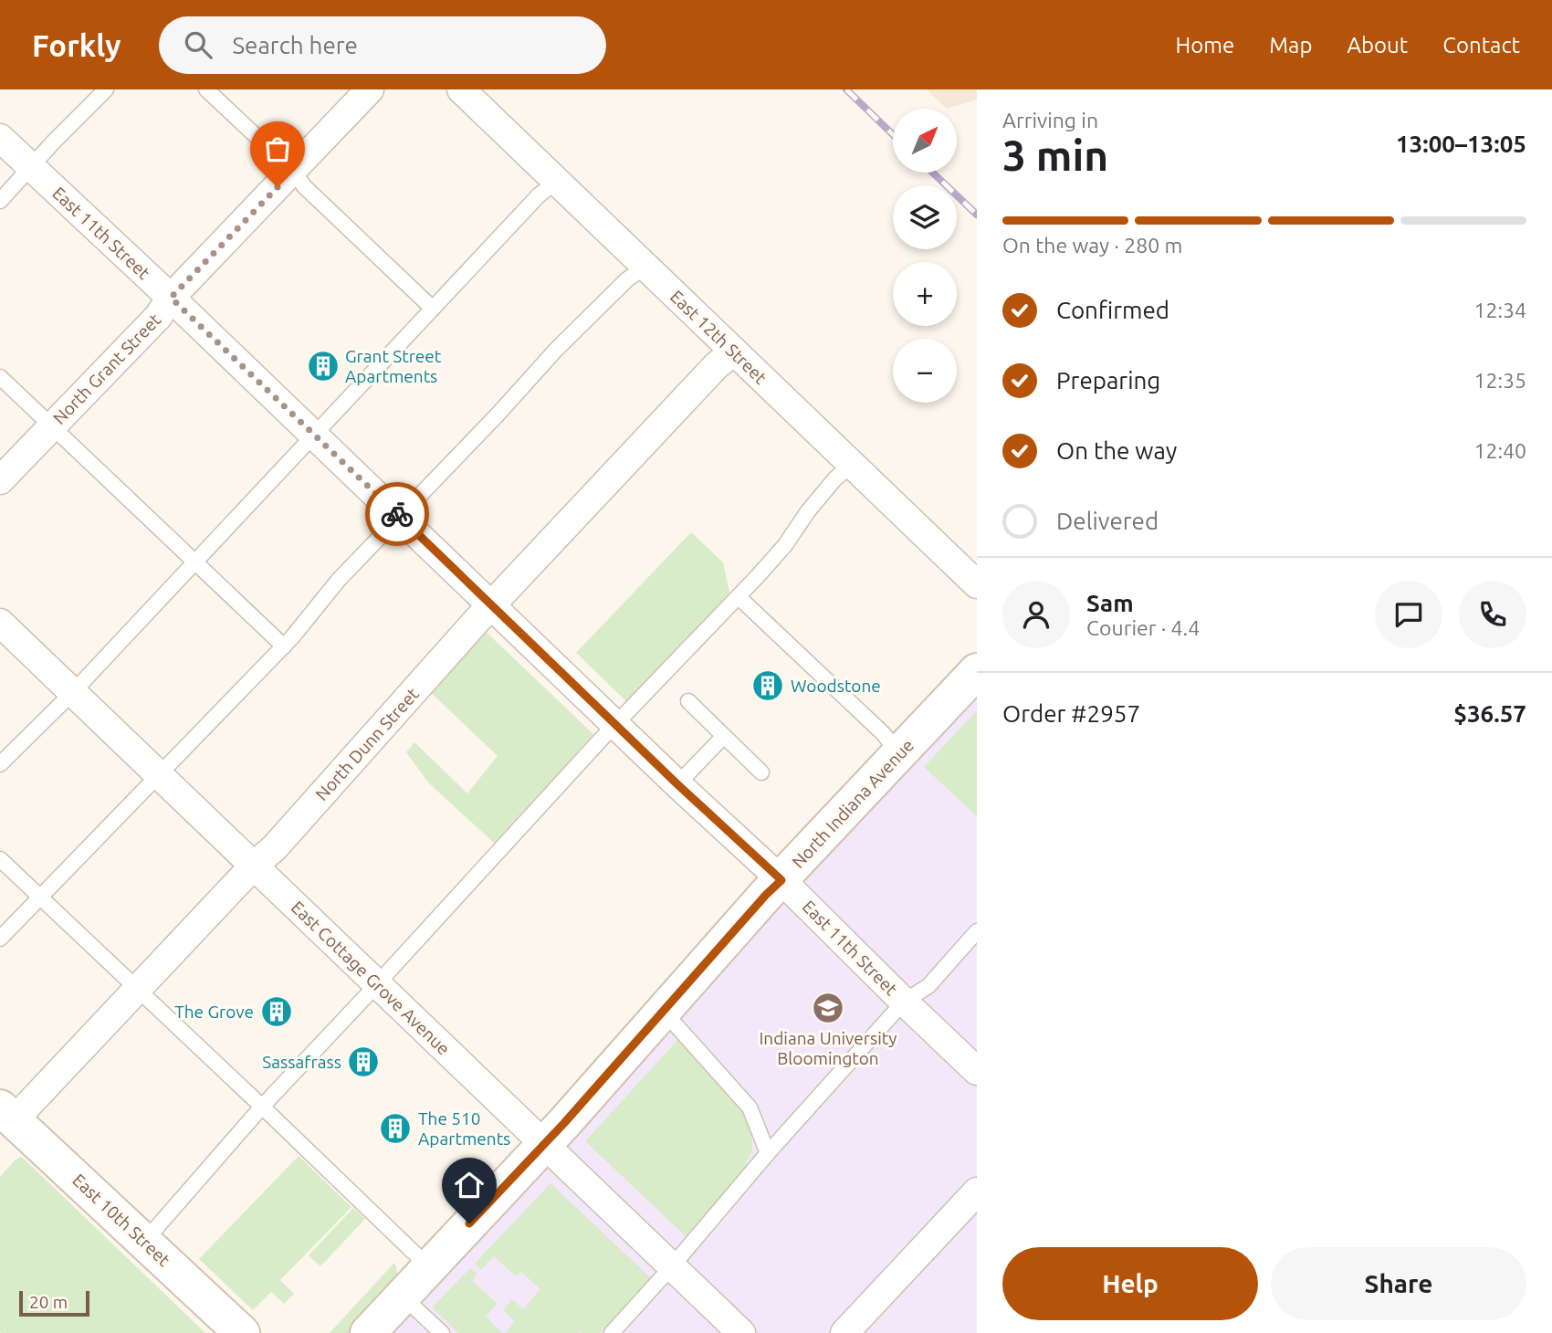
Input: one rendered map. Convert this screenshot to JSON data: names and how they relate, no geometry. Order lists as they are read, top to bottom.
{
  "streets": {
    "street": [
      "East 11th Street",
      "East 12th Street",
      "North Grant Street",
      "North Dunn Street",
      "North Indiana Avenue",
      "East Cottage Grove Avenue",
      "East 10th Street"
    ]
  },
  "crossings": [
    ["East 11th Street", "North Grant Street"],
    ["East 11th Street", "North Dunn Street"],
    ["East 11th Street", "North Indiana Avenue"],
    ["East 12th Street", "North Dunn Street"],
    ["North Dunn Street", "East Cottage Grove Avenue"],
    ["North Dunn Street", "East 10th Street"],
    ["North Indiana Avenue", "East Cottage Grove Avenue"]
  ],
  "places": {
    "building": [
      "Grant Street Apartments",
      "Woodstone",
      "The Grove",
      "Sassafrass",
      "The 510 Apartments"
    ],
    "school or university": ["Indiana University Bloomington"]
  },
  "scale_bar": "20 m",
  "north": "top right",
  "page": {
    "header": "Forkly",
    "search": "Search here",
    "nav": [
      "Home",
      "Map",
      "About",
      "Contact"
    ],
    "heading": ["3 min", "Arriving in", "13:00–13:05"],
    "panel": [
      "Sam",
      "Courier · 4.4",
      "Order #2957",
      "$36.57"
    ],
    "map_buttons": ["+", "−"],
    "bar": "On the way · 280 m",
    "list": [
      ["Confirmed", "12:34"],
      ["Preparing", "12:35"],
      ["On the way", "12:40"],
      "Delivered"
    ],
    "buttons": ["Help", "Share"],
    "scale": "20 m"
  }
}
